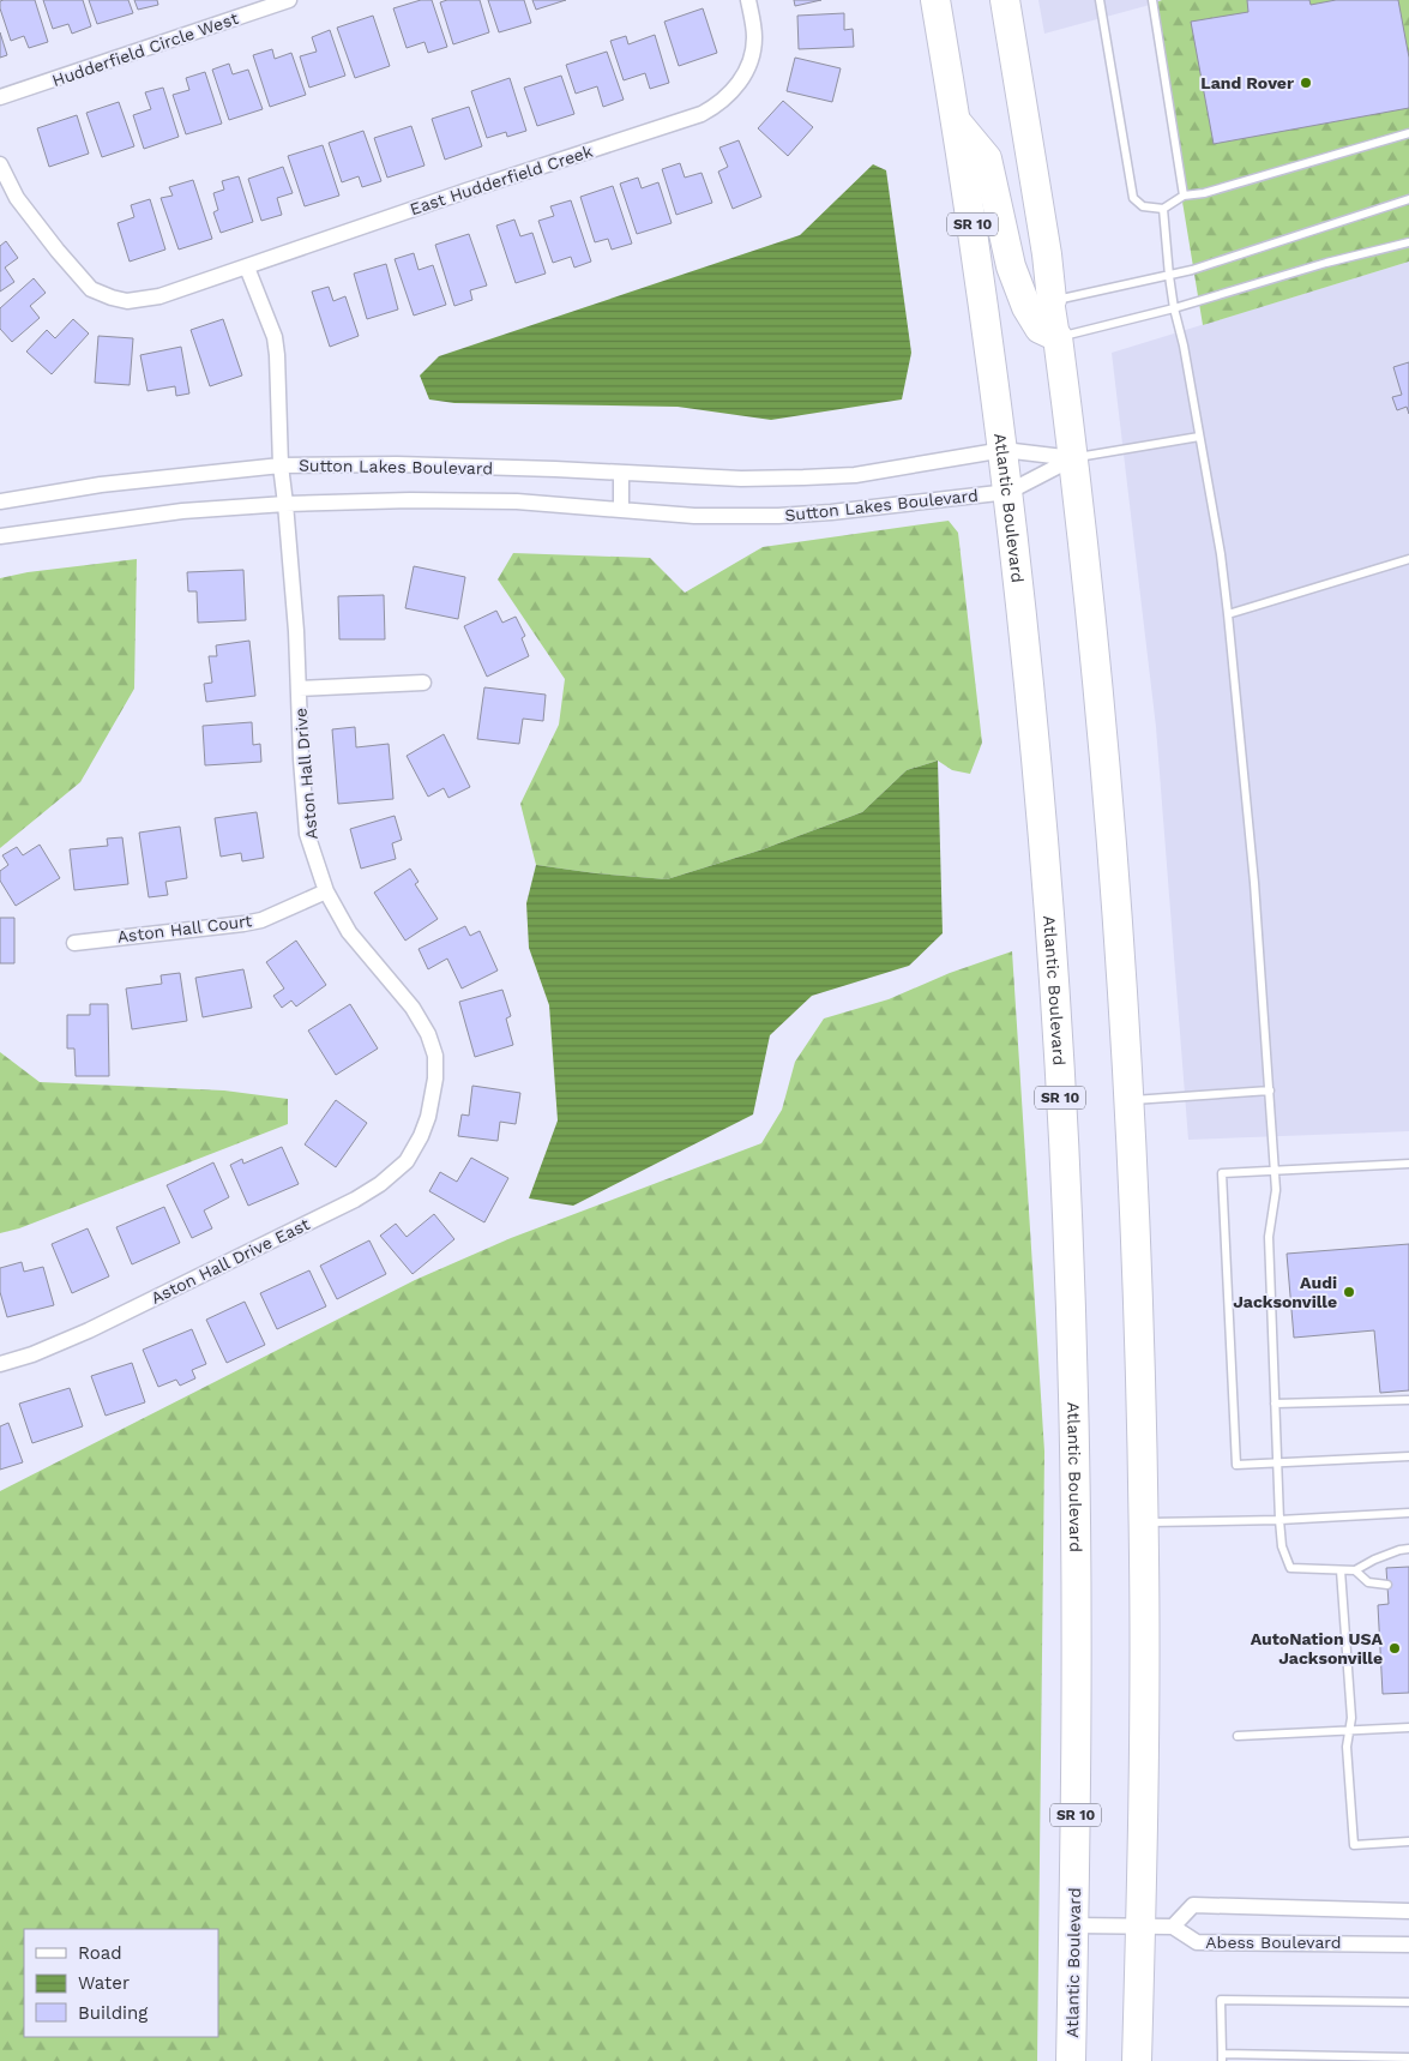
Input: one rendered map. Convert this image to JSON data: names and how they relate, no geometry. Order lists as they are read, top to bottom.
{
  "streets": {
    "highway": ["SR 10", "Atlantic Boulevard"],
    "street": [
      "Hudderfield Circle West",
      "East Hudderfield Creek",
      "Sutton Lakes Boulevard",
      "Aston Hall Drive",
      "Aston Hall Court",
      "Aston Hall Drive East",
      "Abess Boulevard"
    ]
  },
  "crossings": [
    ["East Hudderfield Creek", "Aston Hall Drive"],
    ["Sutton Lakes Boulevard", "Atlantic Boulevard"],
    ["Sutton Lakes Boulevard", "Aston Hall Drive"],
    ["Aston Hall Drive", "Aston Hall Court"],
    ["Aston Hall Drive", "Aston Hall Drive East"]
  ],
  "places": ["Land Rover", "Audi Jacksonville", "AutoNation USA Jacksonville"],
  "legend": ["Road", "Water", "Building"]
}
